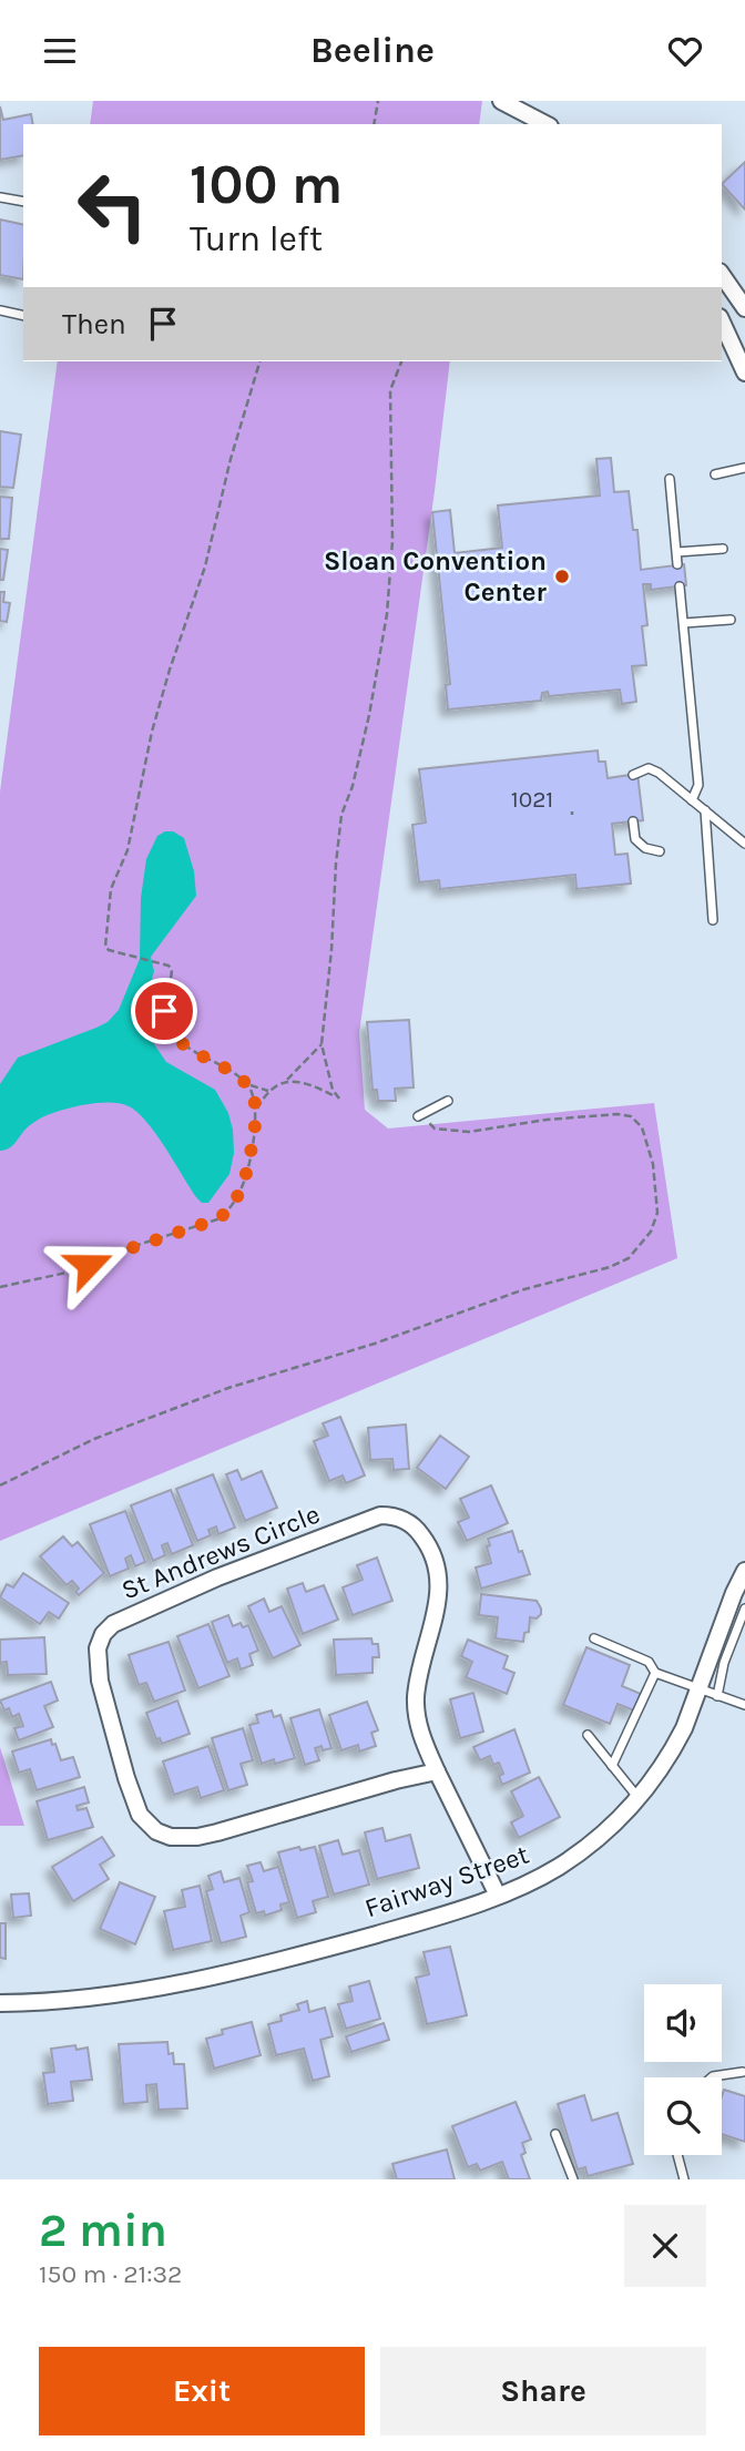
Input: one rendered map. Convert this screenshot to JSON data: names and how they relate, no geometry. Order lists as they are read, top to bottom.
{
  "streets": {
    "street": ["St Andrews Circle", "Fairway Street"]
  },
  "crossings": [
    ["St Andrews Circle", "Fairway Street"]
  ],
  "places": ["Sloan Convention Center"],
  "house_numbers": ["1021"],
  "page": {
    "header": "Beeline",
    "turn": ["100 m", "Turn left"],
    "then": "Then",
    "heading": ["2 min", "150 m · 21:32"],
    "buttons": ["Exit", "Share"]
  }
}
